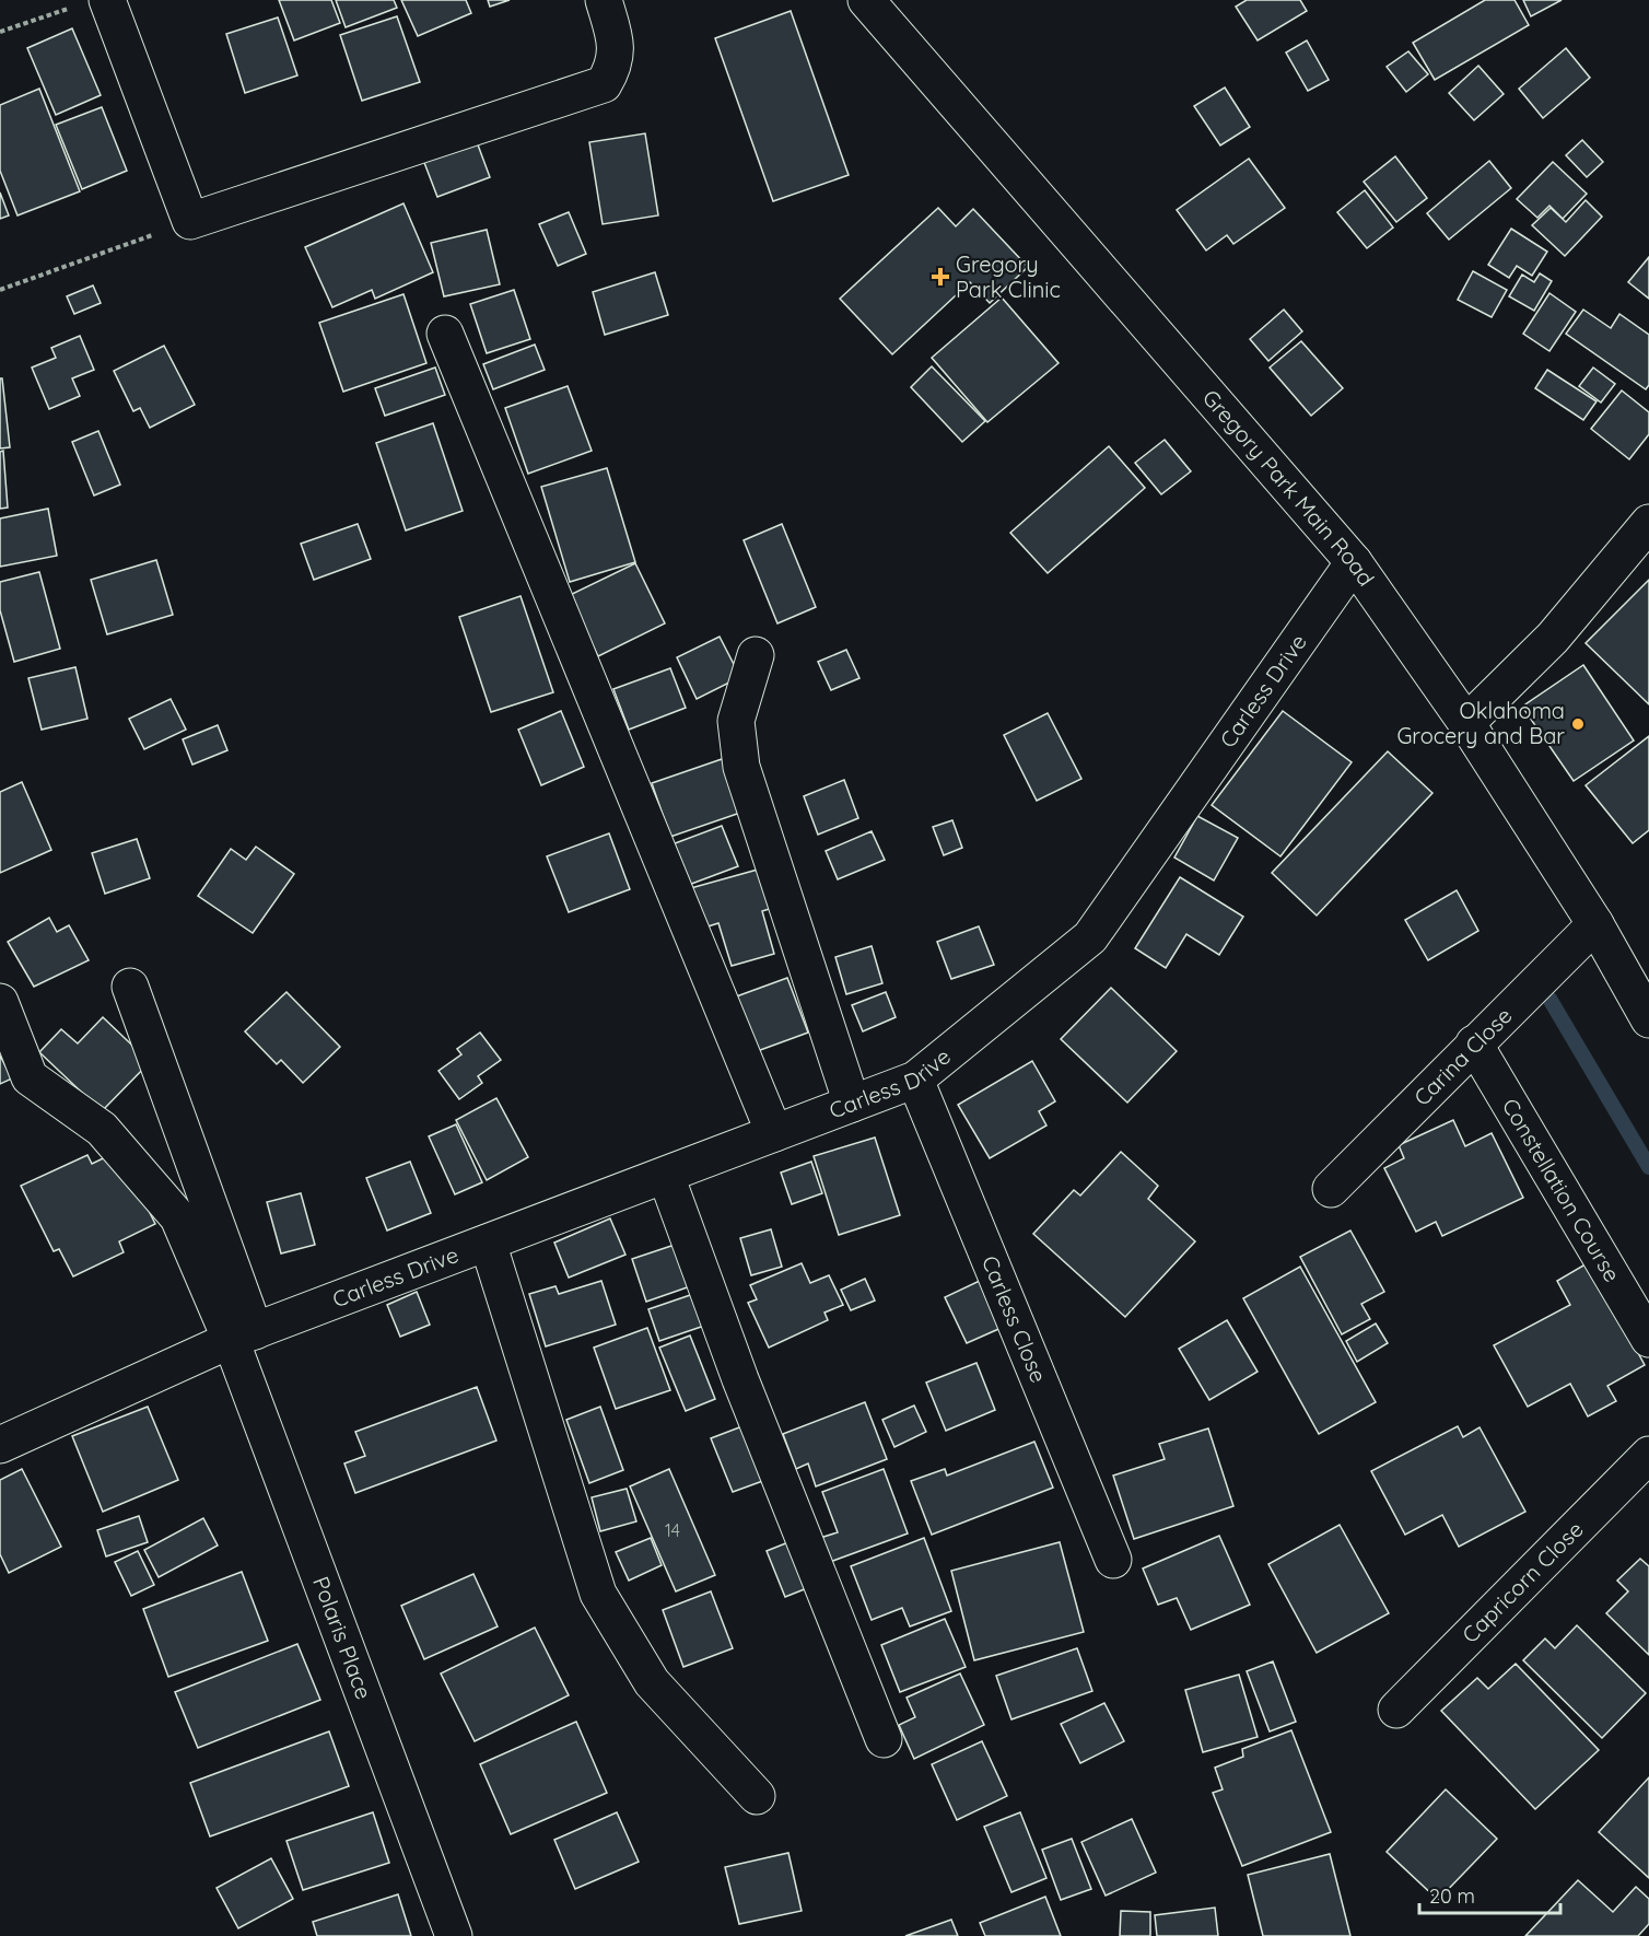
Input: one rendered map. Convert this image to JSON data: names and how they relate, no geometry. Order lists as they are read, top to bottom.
{
  "streets": {
    "street": [
      "Gregory Park Main Road",
      "Carless Drive",
      "Carina Close",
      "Constellation Course",
      "Carless Close",
      "Capricorn Close",
      "Polaris Place"
    ]
  },
  "crossings": [
    ["Gregory Park Main Road", "Carless Drive"],
    ["Gregory Park Main Road", "Carina Close"],
    ["Carless Drive", "Carless Close"],
    ["Carless Drive", "Polaris Place"],
    ["Carina Close", "Constellation Course"]
  ],
  "places": {
    "health": ["Gregory Park Clinic"],
    "other": ["Oklahoma Grocery and Bar"]
  },
  "house_numbers": ["14"],
  "scale_bar": "20 m"
}
